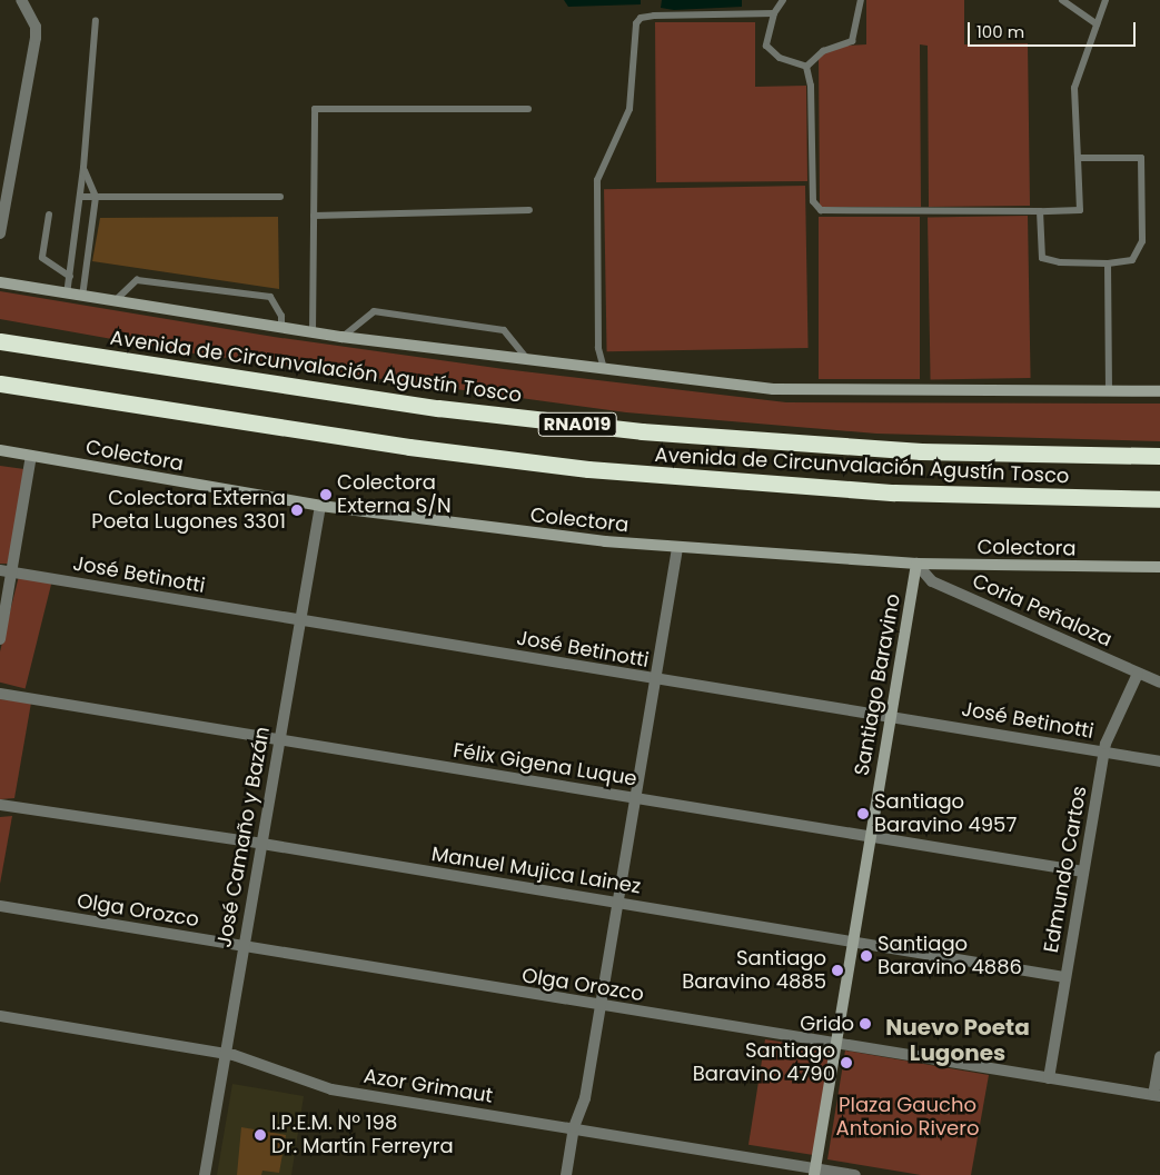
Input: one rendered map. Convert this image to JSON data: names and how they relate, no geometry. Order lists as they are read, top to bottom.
{
  "streets": {
    "highway": ["Avenida de Circunvalación Agustín Tosco", "RNA019"],
    "main road": ["Colectora", "Santiago Baravino"],
    "street": [
      "José Betinotti",
      "Coria Peñaloza",
      "Félix Gigena Luque",
      "José Camaño y Bazán",
      "Edmundo Cartos",
      "Manuel Mujica Lainez",
      "Olga Orozco",
      "Azor Grimaut"
    ]
  },
  "crossings": [
    ["Colectora", "Coria Peñaloza"],
    ["Colectora", "Santiago Baravino"],
    ["Colectora", "José Camaño y Bazán"],
    ["José Betinotti", "Santiago Baravino"],
    ["José Betinotti", "José Camaño y Bazán"],
    ["José Betinotti", "Edmundo Cartos"],
    ["Coria Peñaloza", "Santiago Baravino"],
    ["Coria Peñaloza", "Edmundo Cartos"],
    ["Santiago Baravino", "Félix Gigena Luque"],
    ["Santiago Baravino", "Manuel Mujica Lainez"],
    ["Santiago Baravino", "Olga Orozco"],
    ["Santiago Baravino", "Azor Grimaut"],
    ["Félix Gigena Luque", "José Camaño y Bazán"],
    ["Félix Gigena Luque", "Edmundo Cartos"],
    ["José Camaño y Bazán", "Manuel Mujica Lainez"],
    ["José Camaño y Bazán", "Olga Orozco"],
    ["José Camaño y Bazán", "Azor Grimaut"],
    ["Edmundo Cartos", "Manuel Mujica Lainez"],
    ["Edmundo Cartos", "Olga Orozco"]
  ],
  "districts": ["Nuevo Poeta Lugones"],
  "parks": ["Plaza Gaucho Antonio Rivero"],
  "places": [
    "Colectora Externa S/N",
    "Colectora Externa Poeta Lugones 3301",
    "Santiago Baravino 4957",
    "Santiago Baravino 4886",
    "Santiago Baravino 4885",
    "Grido",
    "Santiago Baravino 4790",
    "I.P.E.M. Nº 198 Dr. Martín Ferreyra"
  ],
  "scale_bar": "100 m"
}
